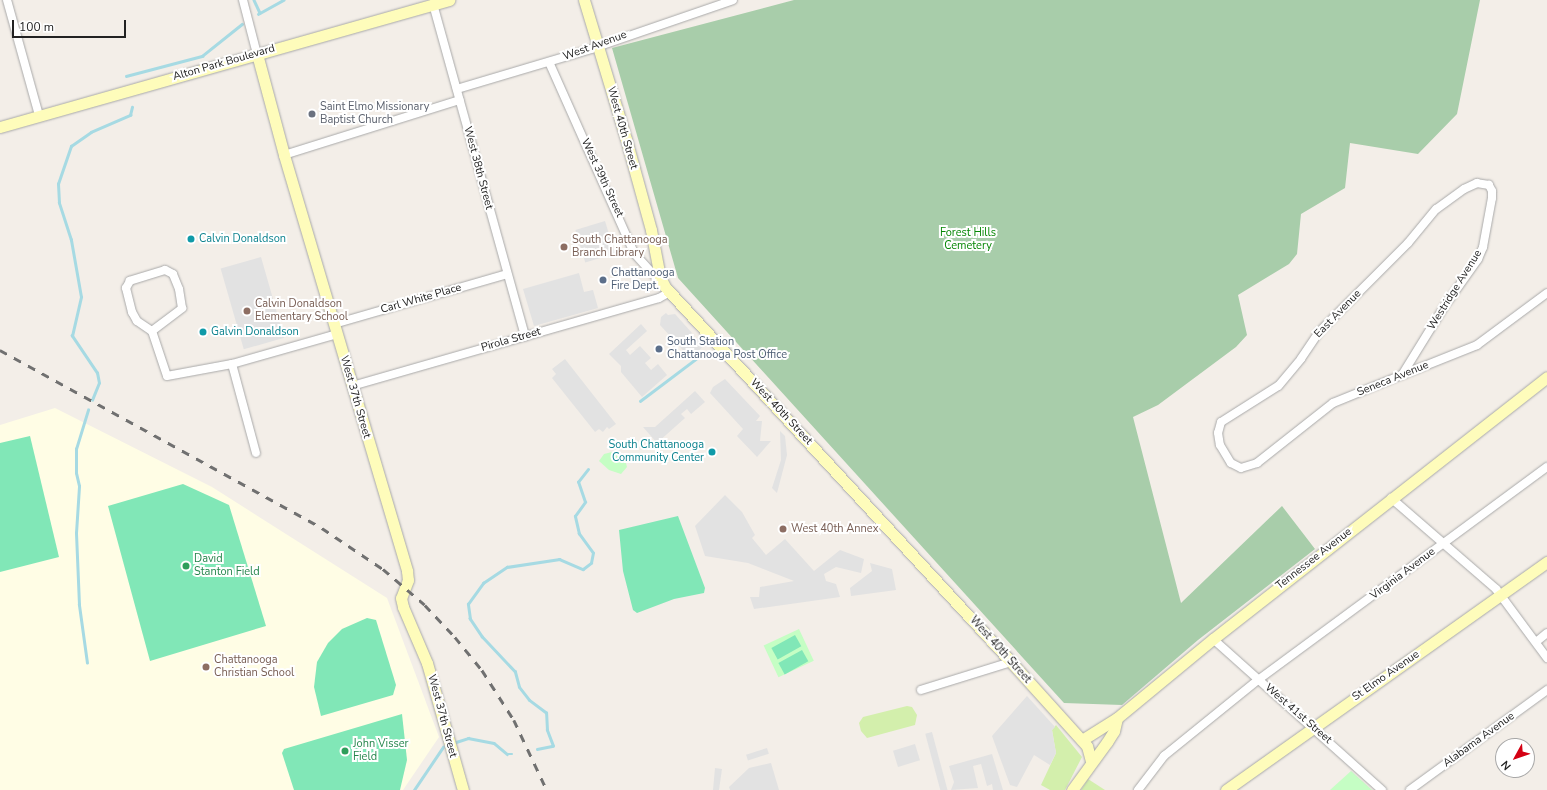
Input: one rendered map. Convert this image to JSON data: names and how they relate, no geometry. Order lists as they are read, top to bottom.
{
  "streets": {
    "main road": [
      "Alton Park Boulevard",
      "West 40th Street",
      "West 37th Street",
      "Tennessee Avenue",
      "St Elmo Avenue"
    ],
    "street": [
      "West Avenue",
      "West 38th Street",
      "West 39th Street",
      "Westridge Avenue",
      "Carl White Place",
      "East Avenue",
      "Pirola Street",
      "Seneca Avenue",
      "Virginia Avenue",
      "West 41st Street",
      "Alabama Avenue"
    ]
  },
  "crossings": [
    ["West Avenue", "West 40th Street"],
    ["West Avenue", "West 38th Street"],
    ["West Avenue", "West 39th Street"],
    ["Alton Park Boulevard", "West 38th Street"],
    ["Alton Park Boulevard", "West 37th Street"],
    ["West 40th Street", "West 39th Street"],
    ["West 40th Street", "Pirola Street"],
    ["West 40th Street", "Tennessee Avenue"],
    ["West 38th Street", "Carl White Place"],
    ["West 38th Street", "Pirola Street"],
    ["West 39th Street", "Pirola Street"],
    ["Westridge Avenue", "East Avenue"],
    ["Westridge Avenue", "Seneca Avenue"],
    ["Carl White Place", "West 37th Street"],
    ["East Avenue", "Seneca Avenue"],
    ["Pirola Street", "West 37th Street"],
    ["Tennessee Avenue", "West 41st Street"],
    ["Virginia Avenue", "West 41st Street"],
    ["St Elmo Avenue", "West 41st Street"]
  ],
  "parks": ["Forest Hills Cemetery"],
  "places": [
    "Saint Elmo Missionary Baptist Church",
    "Calvin Donaldson",
    "South Chattanooga Branch Library",
    "Chattanooga Fire Dept.",
    "Calvin Donaldson Elementary School",
    "Galvin Donaldson",
    "South Station Chattanooga Post Office",
    "South Chattanooga Community Center",
    "West 40th Annex",
    "David Stanton Field",
    "Chattanooga Christian School",
    "John Visser Field"
  ],
  "scale_bar": "100 m",
  "north": "bottom left"
}
